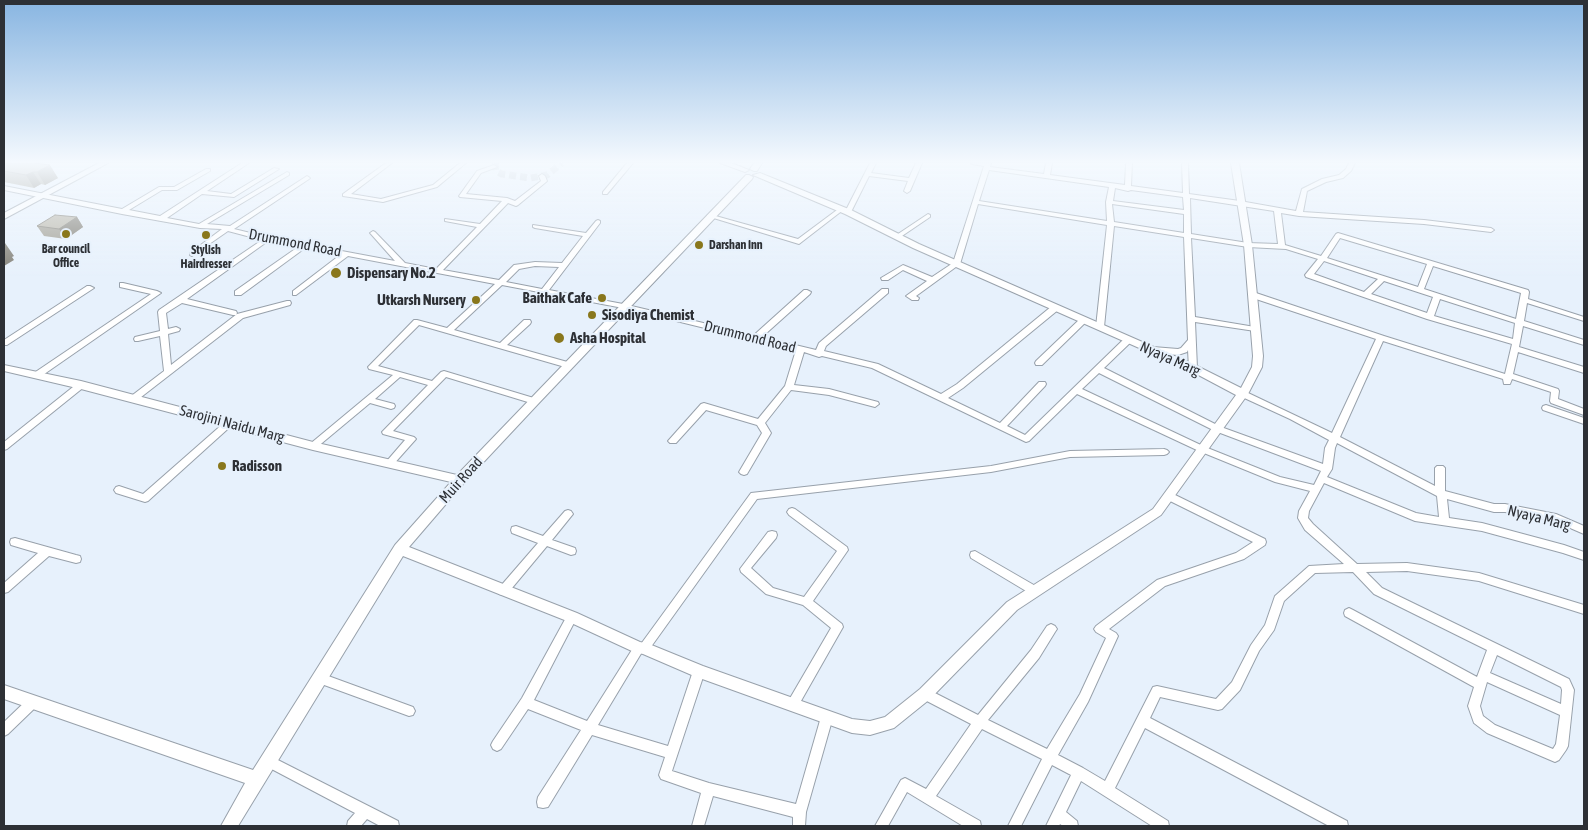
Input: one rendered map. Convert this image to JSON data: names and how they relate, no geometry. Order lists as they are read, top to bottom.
{
  "streets": {
    "street": [
      "Drummond Road",
      "Nyaya Marg",
      "Sarojini Naidu Marg",
      "Muir Road"
    ]
  },
  "crossings": [
    ["Drummond Road", "Nyaya Marg"],
    ["Drummond Road", "Muir Road"],
    ["Sarojini Naidu Marg", "Muir Road"]
  ],
  "places": [
    "Bar council Office",
    "Stylish Hairdresser",
    "Darshan Inn",
    "Dispensary No.2",
    "Baithak Cafe",
    "Utkarsh Nursery",
    "Sisodiya Chemist",
    "Asha Hospital",
    "Radisson"
  ]
}
